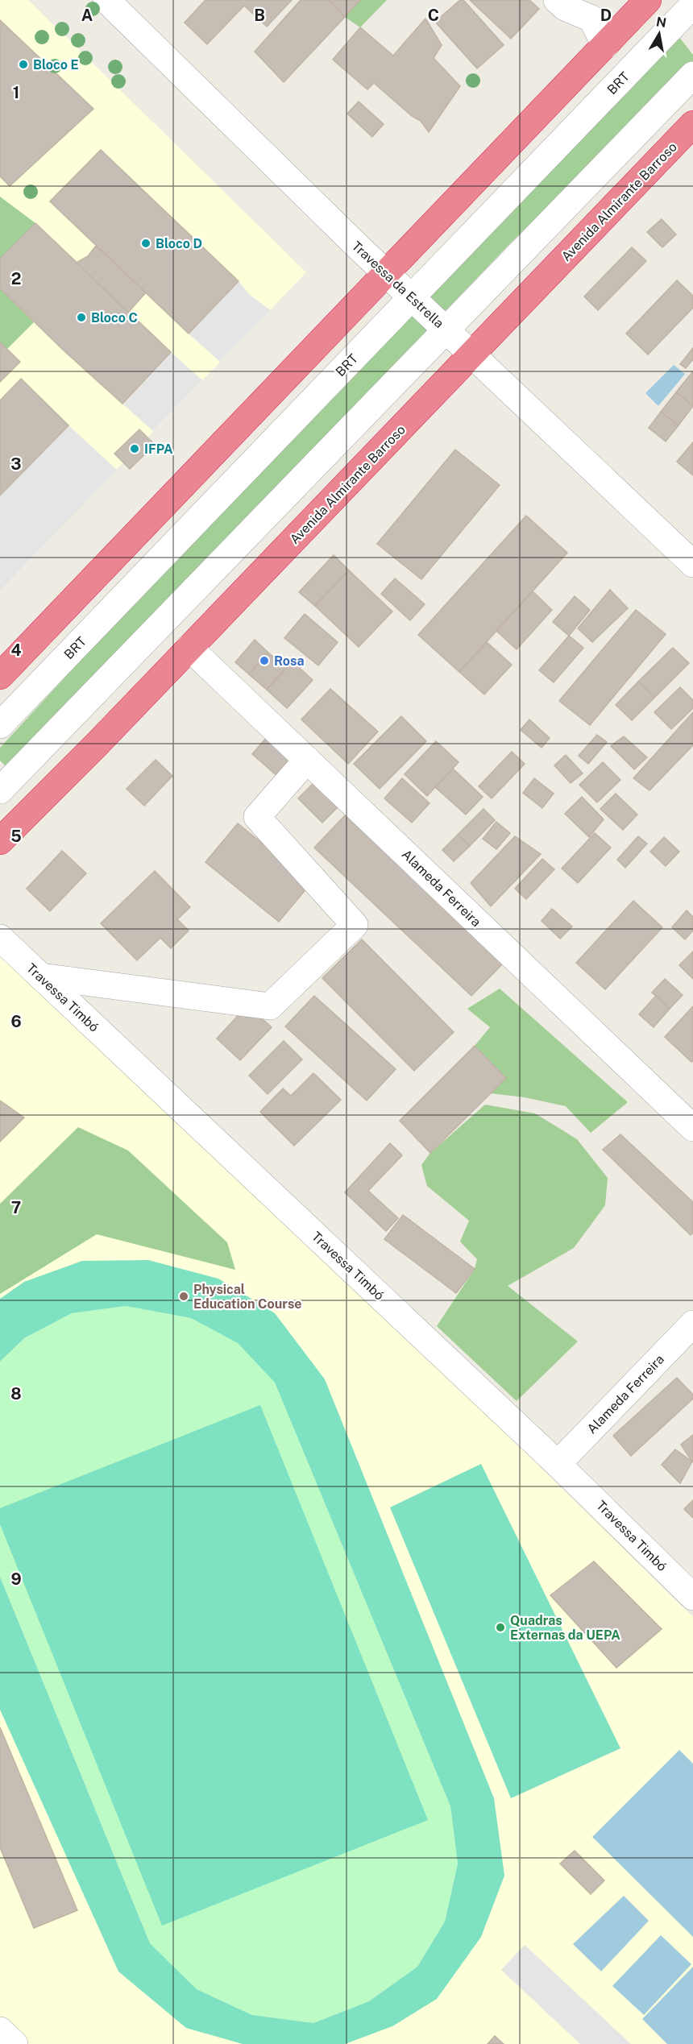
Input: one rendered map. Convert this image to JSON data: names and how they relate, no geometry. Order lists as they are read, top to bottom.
{
  "streets": {
    "highway": ["Avenida Almirante Barroso"],
    "street": [
      "BRT",
      "Travessa da Estrella",
      "Alameda Ferreira",
      "Travessa Timbó"
    ]
  },
  "crossings": [
    ["BRT", "Travessa da Estrella"],
    ["Avenida Almirante Barroso", "Travessa da Estrella"],
    ["Avenida Almirante Barroso", "Alameda Ferreira"],
    ["Alameda Ferreira", "Travessa Timbó"]
  ],
  "places": [
    "Bloco E",
    "Bloco D",
    "Bloco C",
    "IFPA",
    "Rosa",
    "Physical Education Course",
    "Quadras Externas da UEPA"
  ],
  "north": "top",
  "grid": {
    "columns": [
      "A",
      "B",
      "C",
      "D"
    ],
    "rows": [
      "1",
      "2",
      "3",
      "4",
      "5",
      "6",
      "7",
      "8",
      "9"
    ]
  }
}
